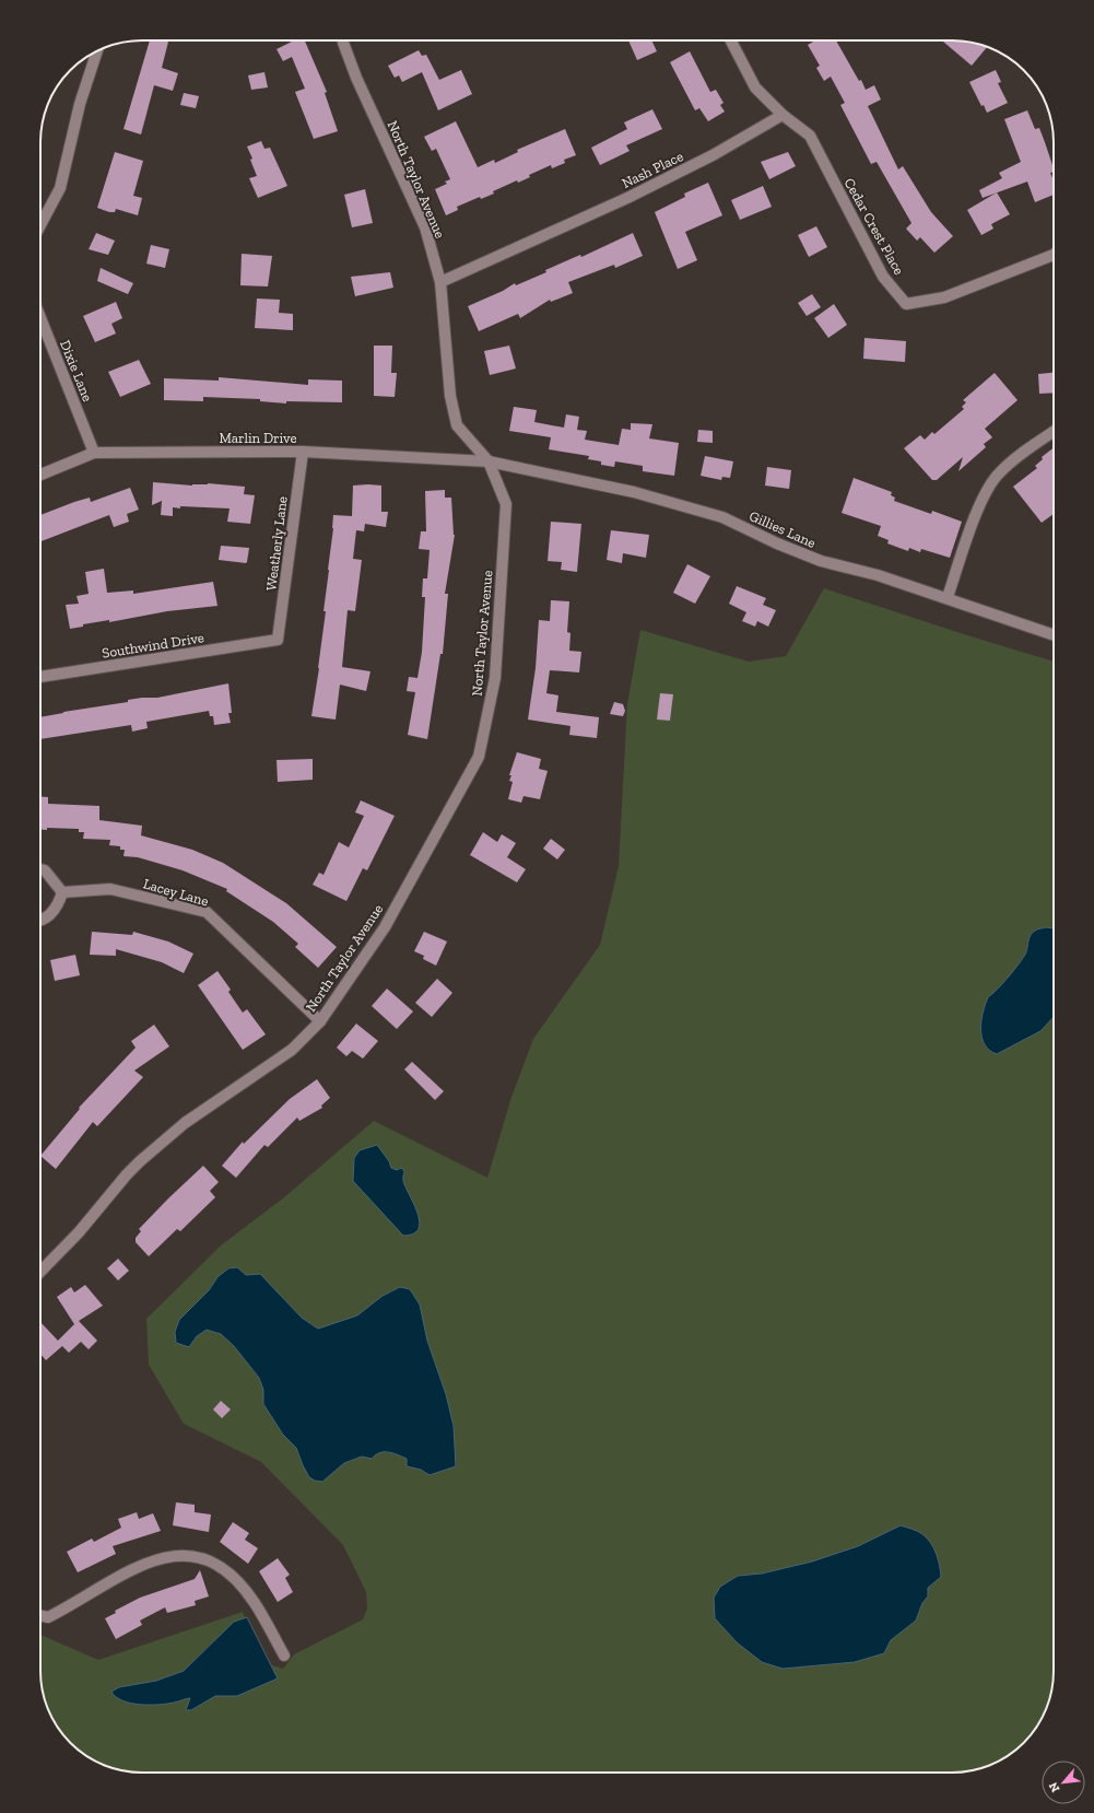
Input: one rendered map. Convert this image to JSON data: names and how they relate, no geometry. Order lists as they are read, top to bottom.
{
  "streets": {
    "street": [
      "Nash Place",
      "North Taylor Avenue",
      "Cedar Crest Place",
      "Dixie Lane",
      "Marlin Drive",
      "Gillies Lane",
      "Weatherly Lane",
      "Southwind Drive",
      "Lacey Lane"
    ]
  },
  "crossings": [
    ["Nash Place", "North Taylor Avenue"],
    ["Nash Place", "Cedar Crest Place"],
    ["North Taylor Avenue", "Marlin Drive"],
    ["North Taylor Avenue", "Gillies Lane"],
    ["North Taylor Avenue", "Lacey Lane"],
    ["Dixie Lane", "Marlin Drive"],
    ["Marlin Drive", "Gillies Lane"],
    ["Marlin Drive", "Weatherly Lane"],
    ["Weatherly Lane", "Southwind Drive"]
  ],
  "north": "bottom left"
}
